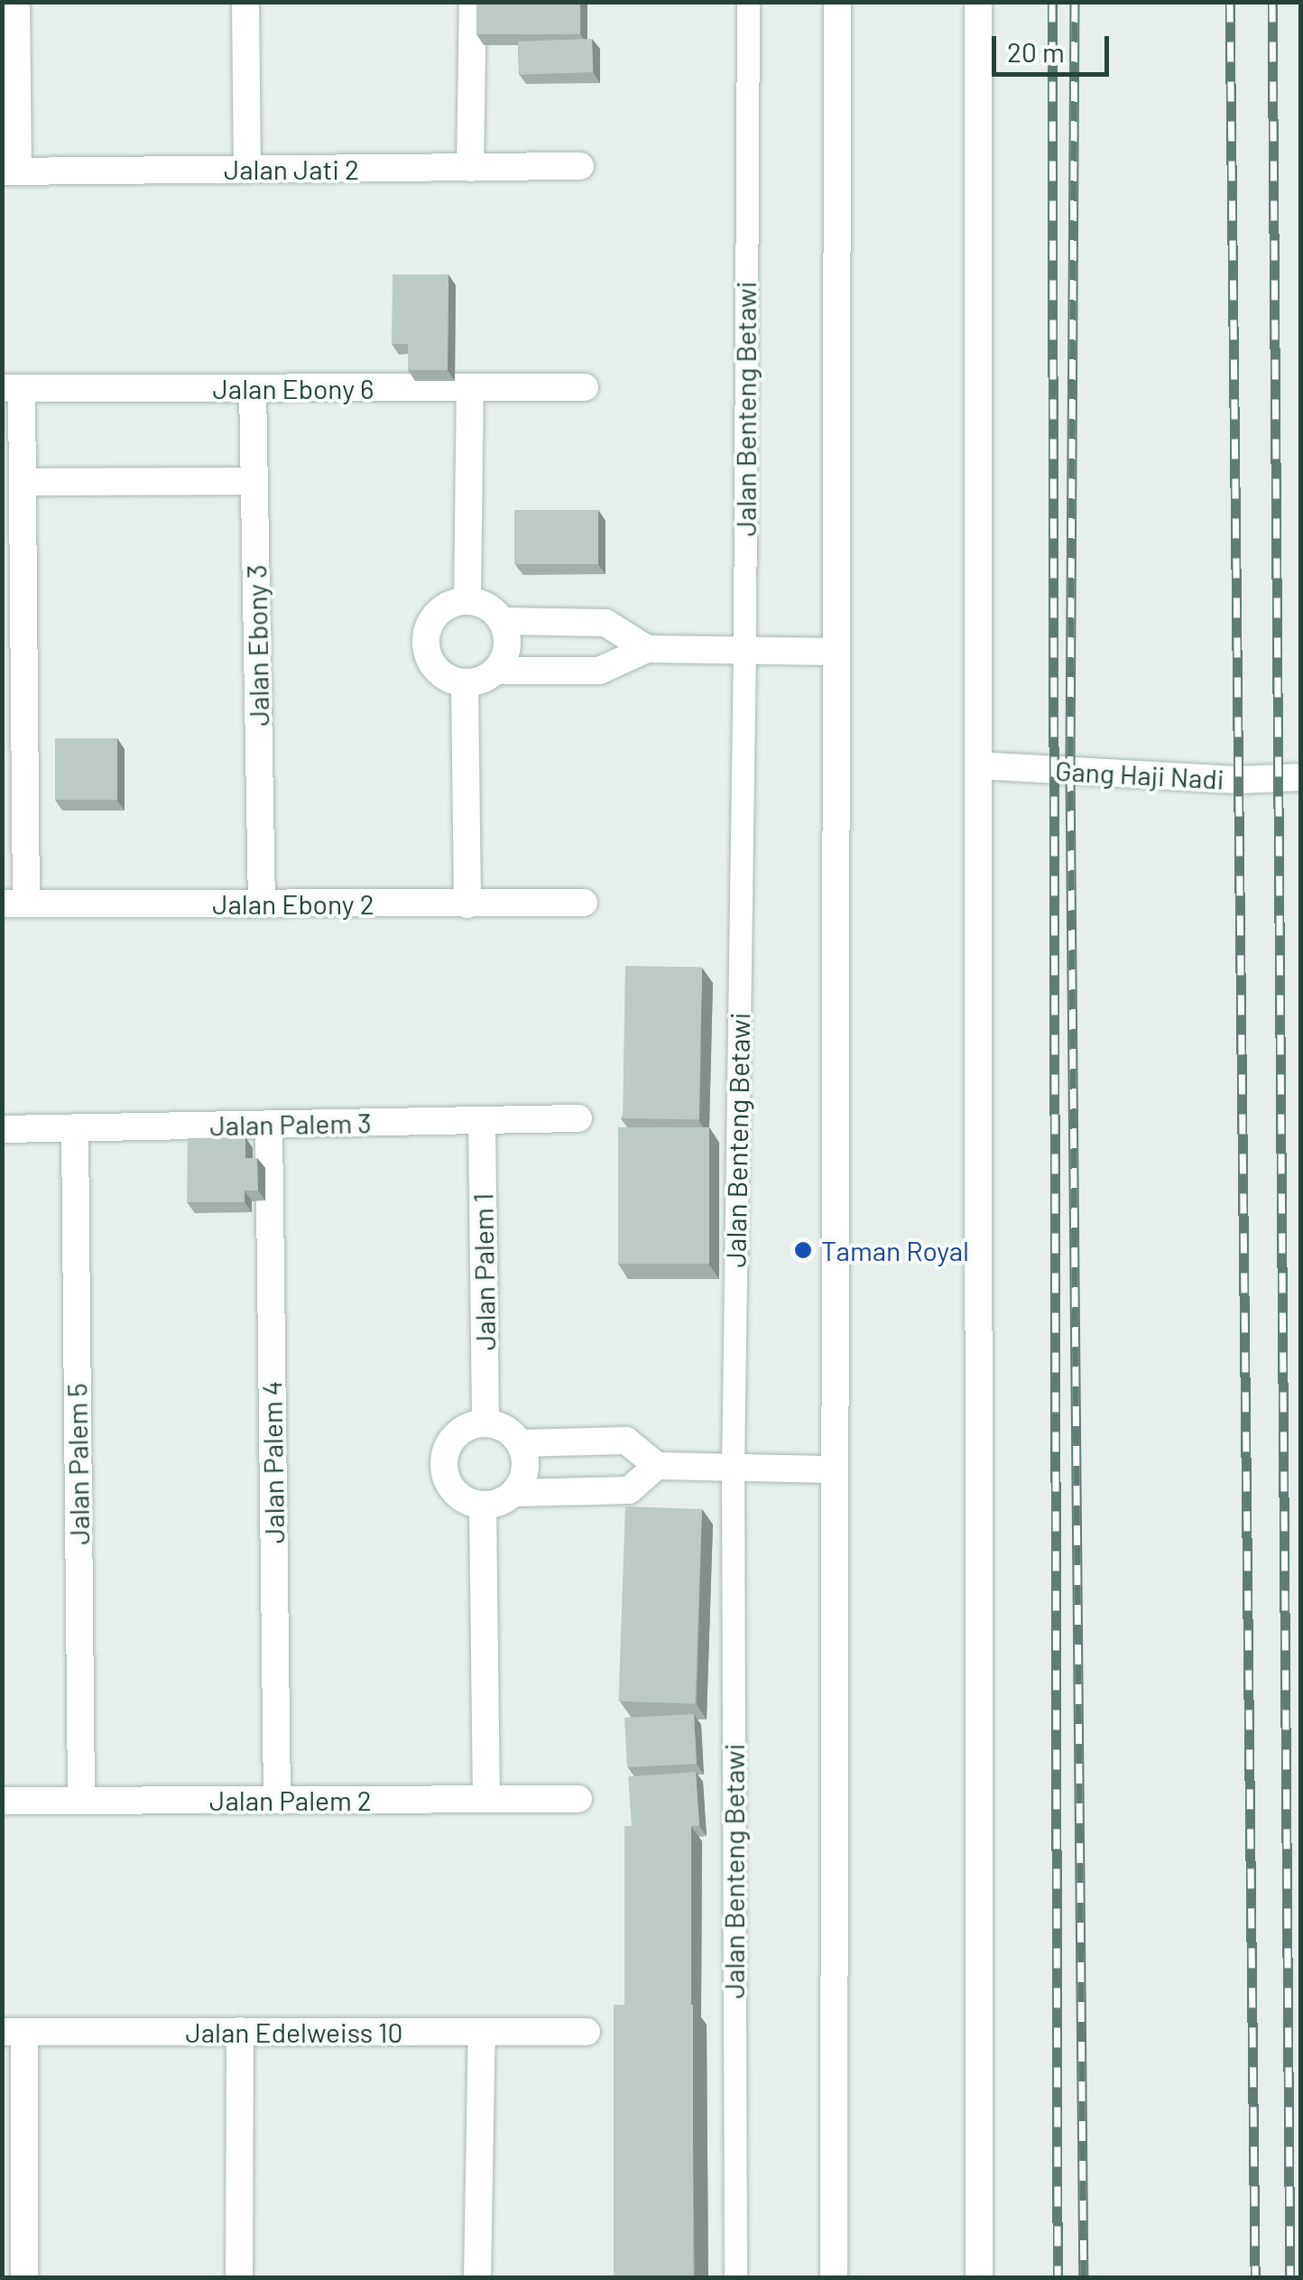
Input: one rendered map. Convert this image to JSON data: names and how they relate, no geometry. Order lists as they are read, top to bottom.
{
  "streets": {
    "street": [
      "Jalan Jati 2",
      "Jalan Ebony 6",
      "Jalan Ebony 3",
      "Gang Haji Nadi",
      "Jalan Ebony 2",
      "Jalan Palem 3",
      "Jalan Palem 1",
      "Jalan Palem 4",
      "Jalan Palem 5",
      "Jalan Palem 2",
      "Jalan Edelweiss 10"
    ],
    "lane": ["Jalan Benteng Betawi"]
  },
  "crossings": [
    ["Jalan Ebony 6", "Jalan Ebony 3"],
    ["Jalan Ebony 3", "Jalan Ebony 2"],
    ["Jalan Palem 3", "Jalan Palem 1"],
    ["Jalan Palem 3", "Jalan Palem 4"],
    ["Jalan Palem 3", "Jalan Palem 5"],
    ["Jalan Palem 4", "Jalan Palem 2"],
    ["Jalan Palem 5", "Jalan Palem 2"]
  ],
  "places": ["Taman Royal"],
  "scale_bar": "20 m"
}
